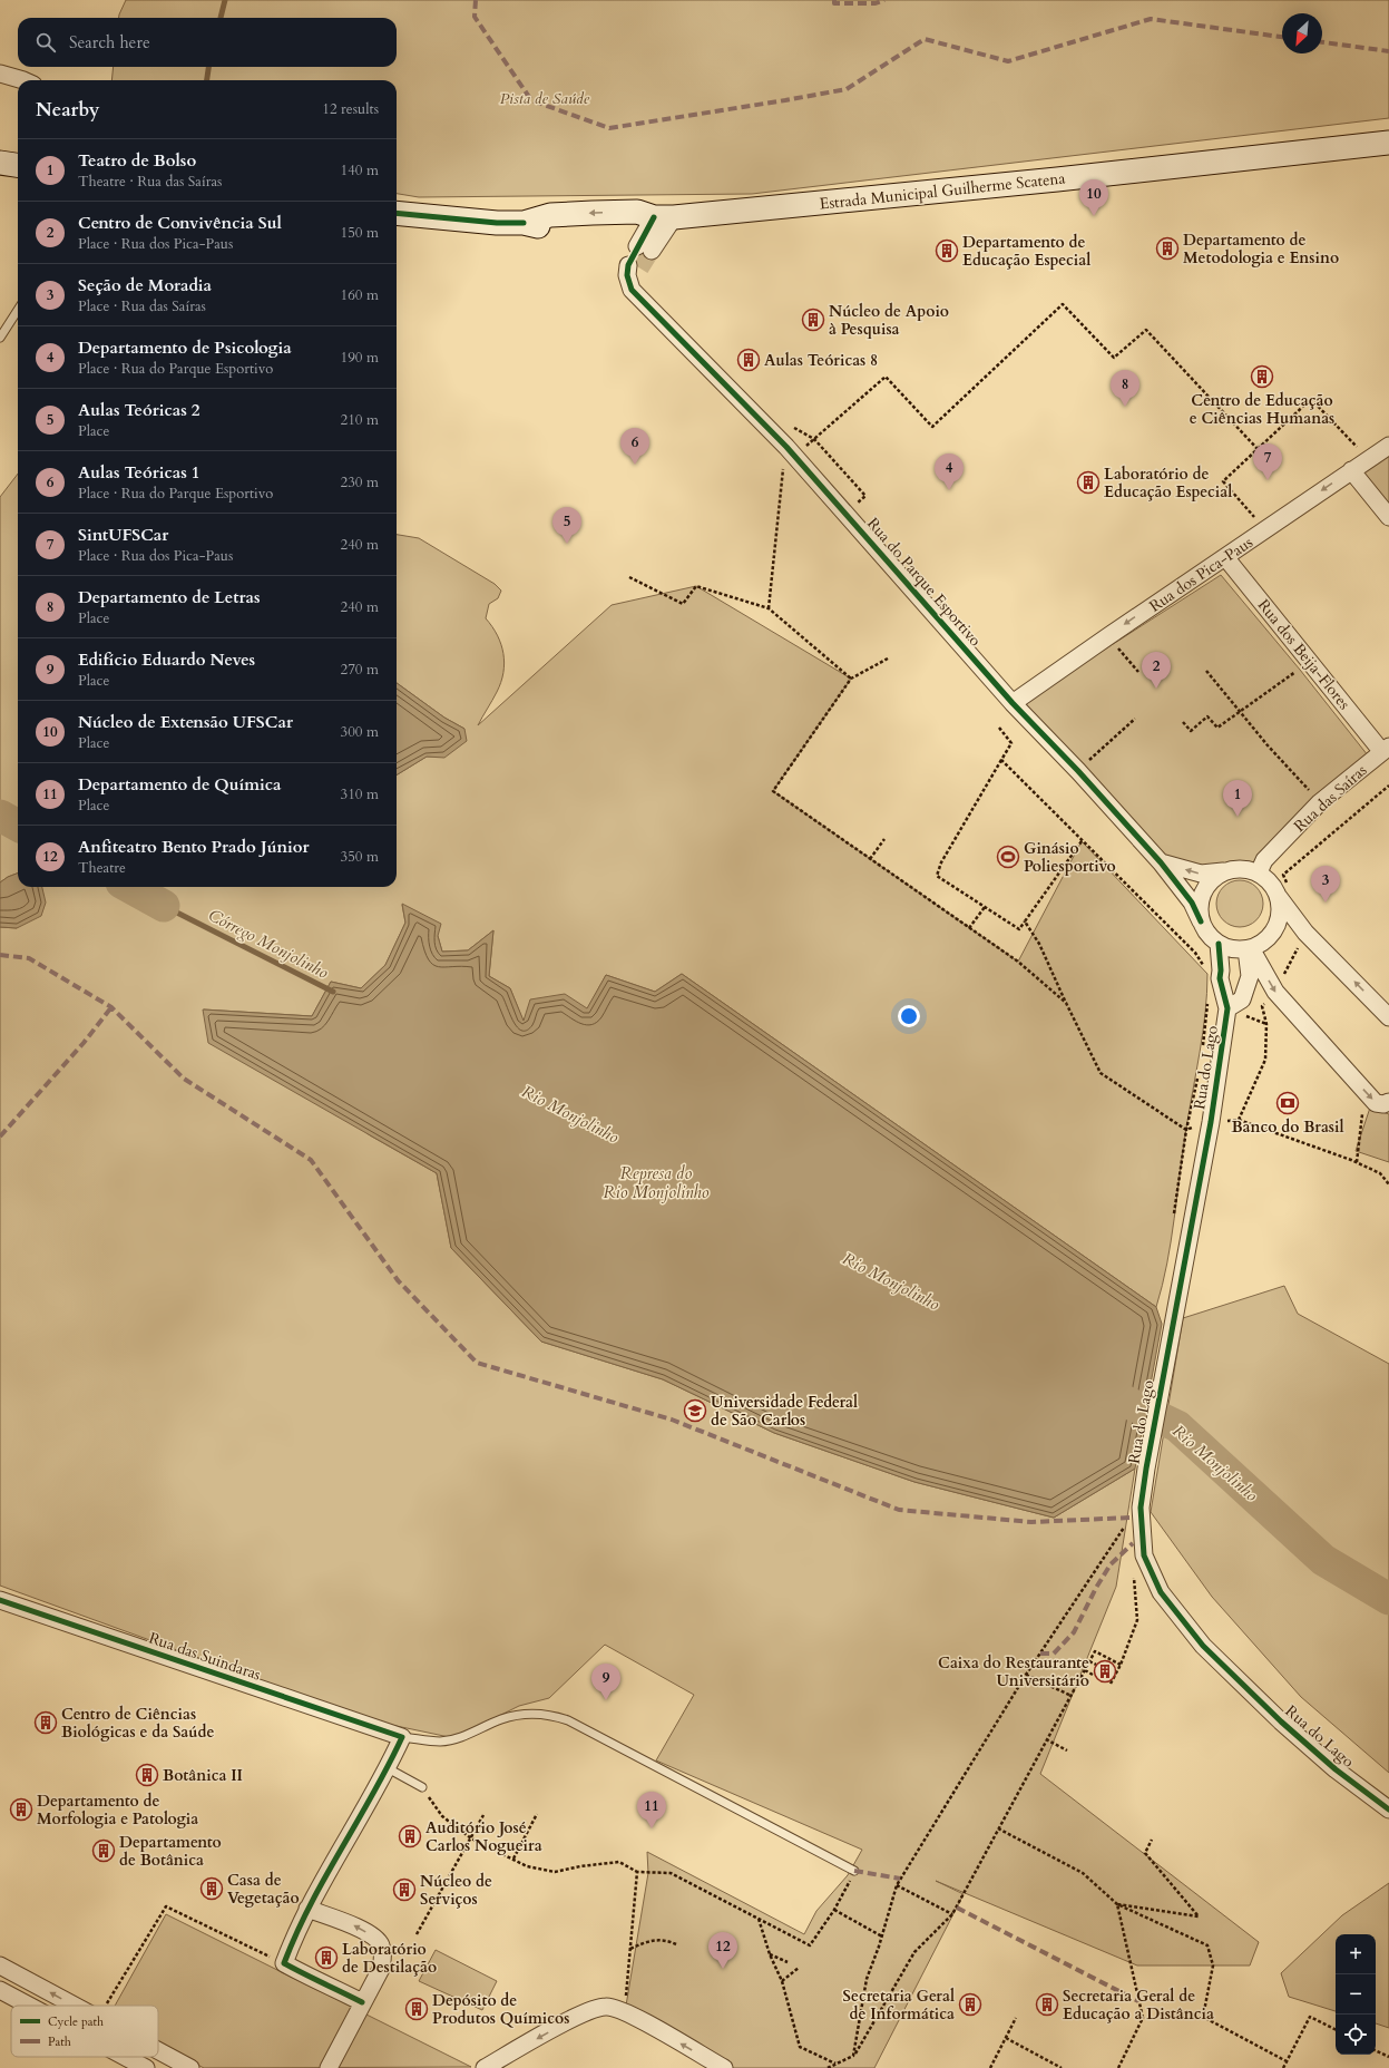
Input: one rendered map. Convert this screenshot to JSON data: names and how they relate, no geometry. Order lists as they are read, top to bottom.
{
  "streets": {
    "main road": ["Estrada Municipal Guilherme Scatena"],
    "street": [
      "Rua dos Pica-Paus",
      "Rua do Parque Esportivo",
      "Rua dos Beija-Flores",
      "Rua das Saíras",
      "Rua do Lago",
      "Rua das Suindaras"
    ]
  },
  "crossings": [
    ["Rua dos Pica-Paus", "Rua do Parque Esportivo"],
    ["Rua dos Pica-Paus", "Rua dos Beija-Flores"],
    ["Rua do Parque Esportivo", "Rua das Saíras"],
    ["Rua do Parque Esportivo", "Rua do Lago"],
    ["Rua dos Beija-Flores", "Rua das Saíras"],
    ["Rua das Saíras", "Rua do Lago"]
  ],
  "one_way": ["Rua dos Pica-Paus"],
  "water": ["Córrego Monjolinho", "Rio Monjolinho", "Represa do Rio Monjolinho"],
  "parks": ["Pista de Saúde"],
  "places": {
    "building": [
      "Departamento de Metodologia e Ensino",
      "Departamento de Educação Especial",
      "Núcleo de Apoio à Pesquisa",
      "Aulas Teóricas 8",
      "Centro de Educação e Ciências Humanas",
      "Laboratório de Educação Especial",
      "Caixa do Restaurante Universitário",
      "Centro de Ciências Biológicas e da Saúde",
      "Botânica II",
      "Departamento de Morfologia e Patologia",
      "Auditório José Carlos Nogueira",
      "Departamento de Botânica",
      "Casa de Vegetação",
      "Núcleo de Serviços",
      "Laboratório de Destilação",
      "Secretaria Geral de Informática",
      "Secretaria Geral de Educação a Distância",
      "Depósito de Produtos Químicos"
    ],
    "sports": ["Ginásio Poliesportivo"],
    "bank": ["Banco do Brasil"],
    "school or university": ["Universidade Federal de São Carlos"]
  },
  "legend": ["Cycle path", "Path"],
  "north": "bottom left",
  "page": {
    "search": "Search here",
    "heading": ["Nearby", "12 results"],
    "list": [
      {
        "mark": "1",
        "name": "Teatro de Bolso",
        "note": "Theatre · Rua das Saíras",
        "value": "140 m"
      },
      {
        "mark": "2",
        "name": "Centro de Convivência Sul",
        "note": "Place · Rua dos Pica-Paus",
        "value": "150 m"
      },
      {
        "mark": "3",
        "name": "Seção de Moradia",
        "note": "Place · Rua das Saíras",
        "value": "160 m"
      },
      {
        "mark": "4",
        "name": "Departamento de Psicologia",
        "note": "Place · Rua do Parque Esportivo",
        "value": "190 m"
      },
      {
        "mark": "5",
        "name": "Aulas Teóricas 2",
        "note": "Place",
        "value": "210 m"
      },
      {
        "mark": "6",
        "name": "Aulas Teóricas 1",
        "note": "Place · Rua do Parque Esportivo",
        "value": "230 m"
      },
      {
        "mark": "7",
        "name": "SintUFSCar",
        "note": "Place · Rua dos Pica-Paus",
        "value": "240 m"
      },
      {
        "mark": "8",
        "name": "Departamento de Letras",
        "note": "Place",
        "value": "240 m"
      },
      {
        "mark": "9",
        "name": "Edifício Eduardo Neves",
        "note": "Place",
        "value": "270 m"
      },
      {
        "mark": "10",
        "name": "Núcleo de Extensão UFSCar",
        "note": "Place",
        "value": "300 m"
      },
      {
        "mark": "11",
        "name": "Departamento de Química",
        "note": "Place",
        "value": "310 m"
      },
      {
        "mark": "12",
        "name": "Anfiteatro Bento Prado Júnior",
        "note": "Theatre",
        "value": "350 m"
      }
    ],
    "pins": [
      "10",
      "8",
      "6",
      "7",
      "4",
      "5",
      "2",
      "1",
      "3",
      "9",
      "11",
      "12"
    ],
    "map_buttons": ["+", "−"]
  }
}
